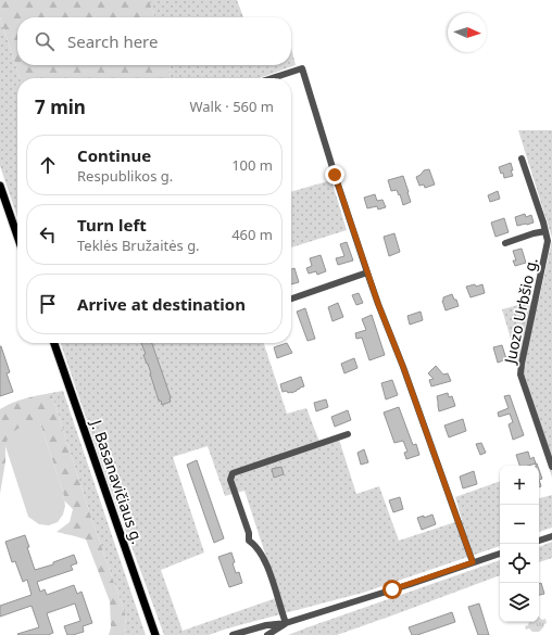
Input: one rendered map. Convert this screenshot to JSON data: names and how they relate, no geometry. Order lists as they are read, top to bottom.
{
  "streets": {
    "main road": ["J. Basanavičiaus g."],
    "street": ["Juozo Urbšio g."]
  },
  "north": "right",
  "page": {
    "search": "Search here",
    "heading": ["7 min", "Walk · 560 m"],
    "list": [
      ["Continue", "Respublikos g.", "100 m"],
      ["Turn left", "Teklės Bružaitės g.", "460 m"],
      "Arrive at destination"
    ],
    "map_buttons": ["+", "−"]
  }
}
